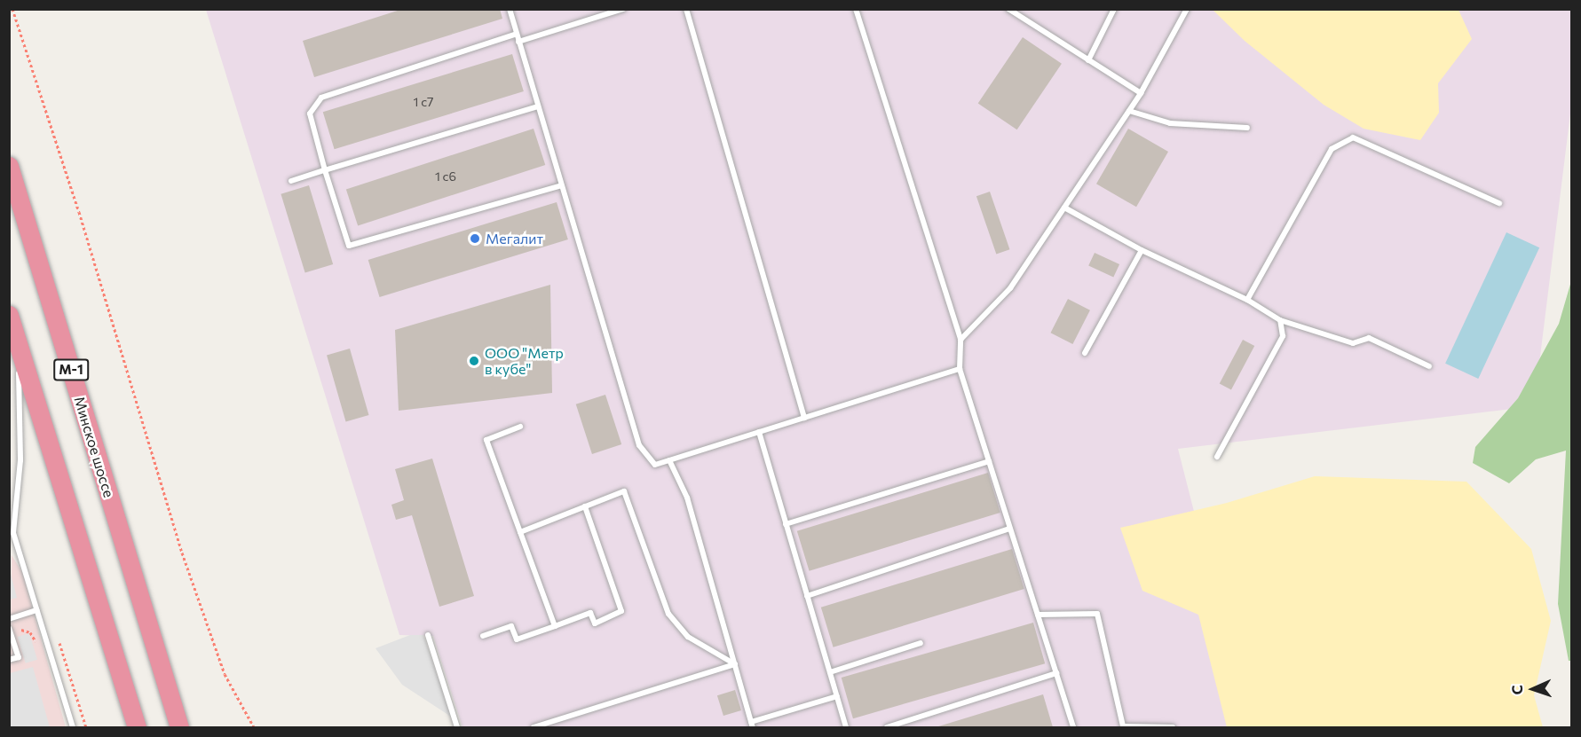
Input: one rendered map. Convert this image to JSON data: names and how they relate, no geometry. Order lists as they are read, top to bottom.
{
  "streets": {
    "highway": ["М-1", "Минское шоссе"]
  },
  "places": ["Мегалит", "ООО \"Метр в кубе\""],
  "house_numbers": ["1 с7", "1 с6"],
  "north": "left"
}
